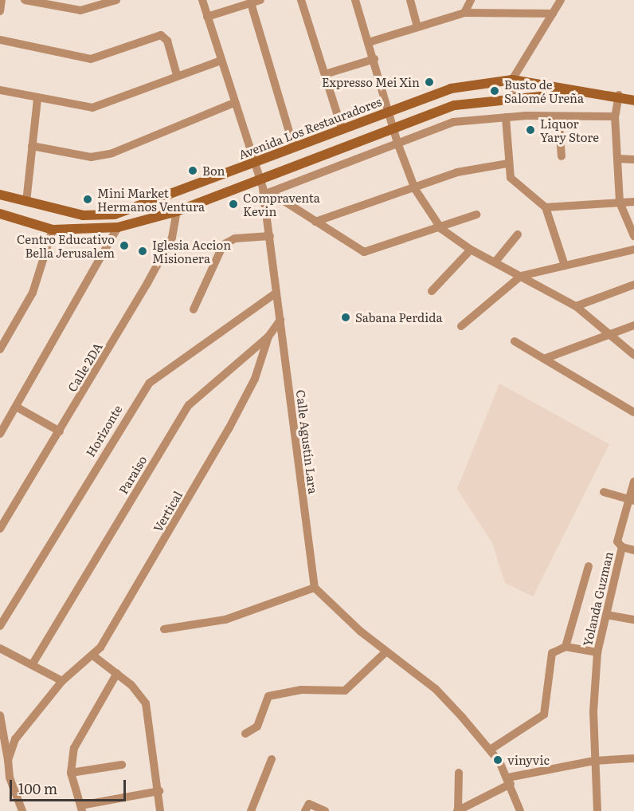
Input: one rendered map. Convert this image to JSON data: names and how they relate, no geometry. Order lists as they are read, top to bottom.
{
  "streets": {
    "street": [
      "Avenida Los Restauradores",
      "Calle 2DA",
      "Horizonte",
      "Calle Agustín Lara",
      "Paraiso",
      "Vertical",
      "Yolanda Guzman"
    ]
  },
  "crossings": [
    ["Avenida Los Restauradores", "Calle Agustín Lara"],
    ["Horizonte", "Calle Agustín Lara"],
    ["Calle Agustín Lara", "Paraiso"],
    ["Paraiso", "Vertical"]
  ],
  "places": [
    "Expresso Mei Xin",
    "Busto de Salomé Ureña",
    "Liquor Yary Store",
    "Bon",
    "Mini Market Hermanos Ventura",
    "Compraventa Kevin",
    "Centro Educativo Bella Jerusalem",
    "Iglesia Accion Misionera",
    "Sabana Perdida",
    "vinyvic"
  ],
  "scale_bar": "100 m"
}
